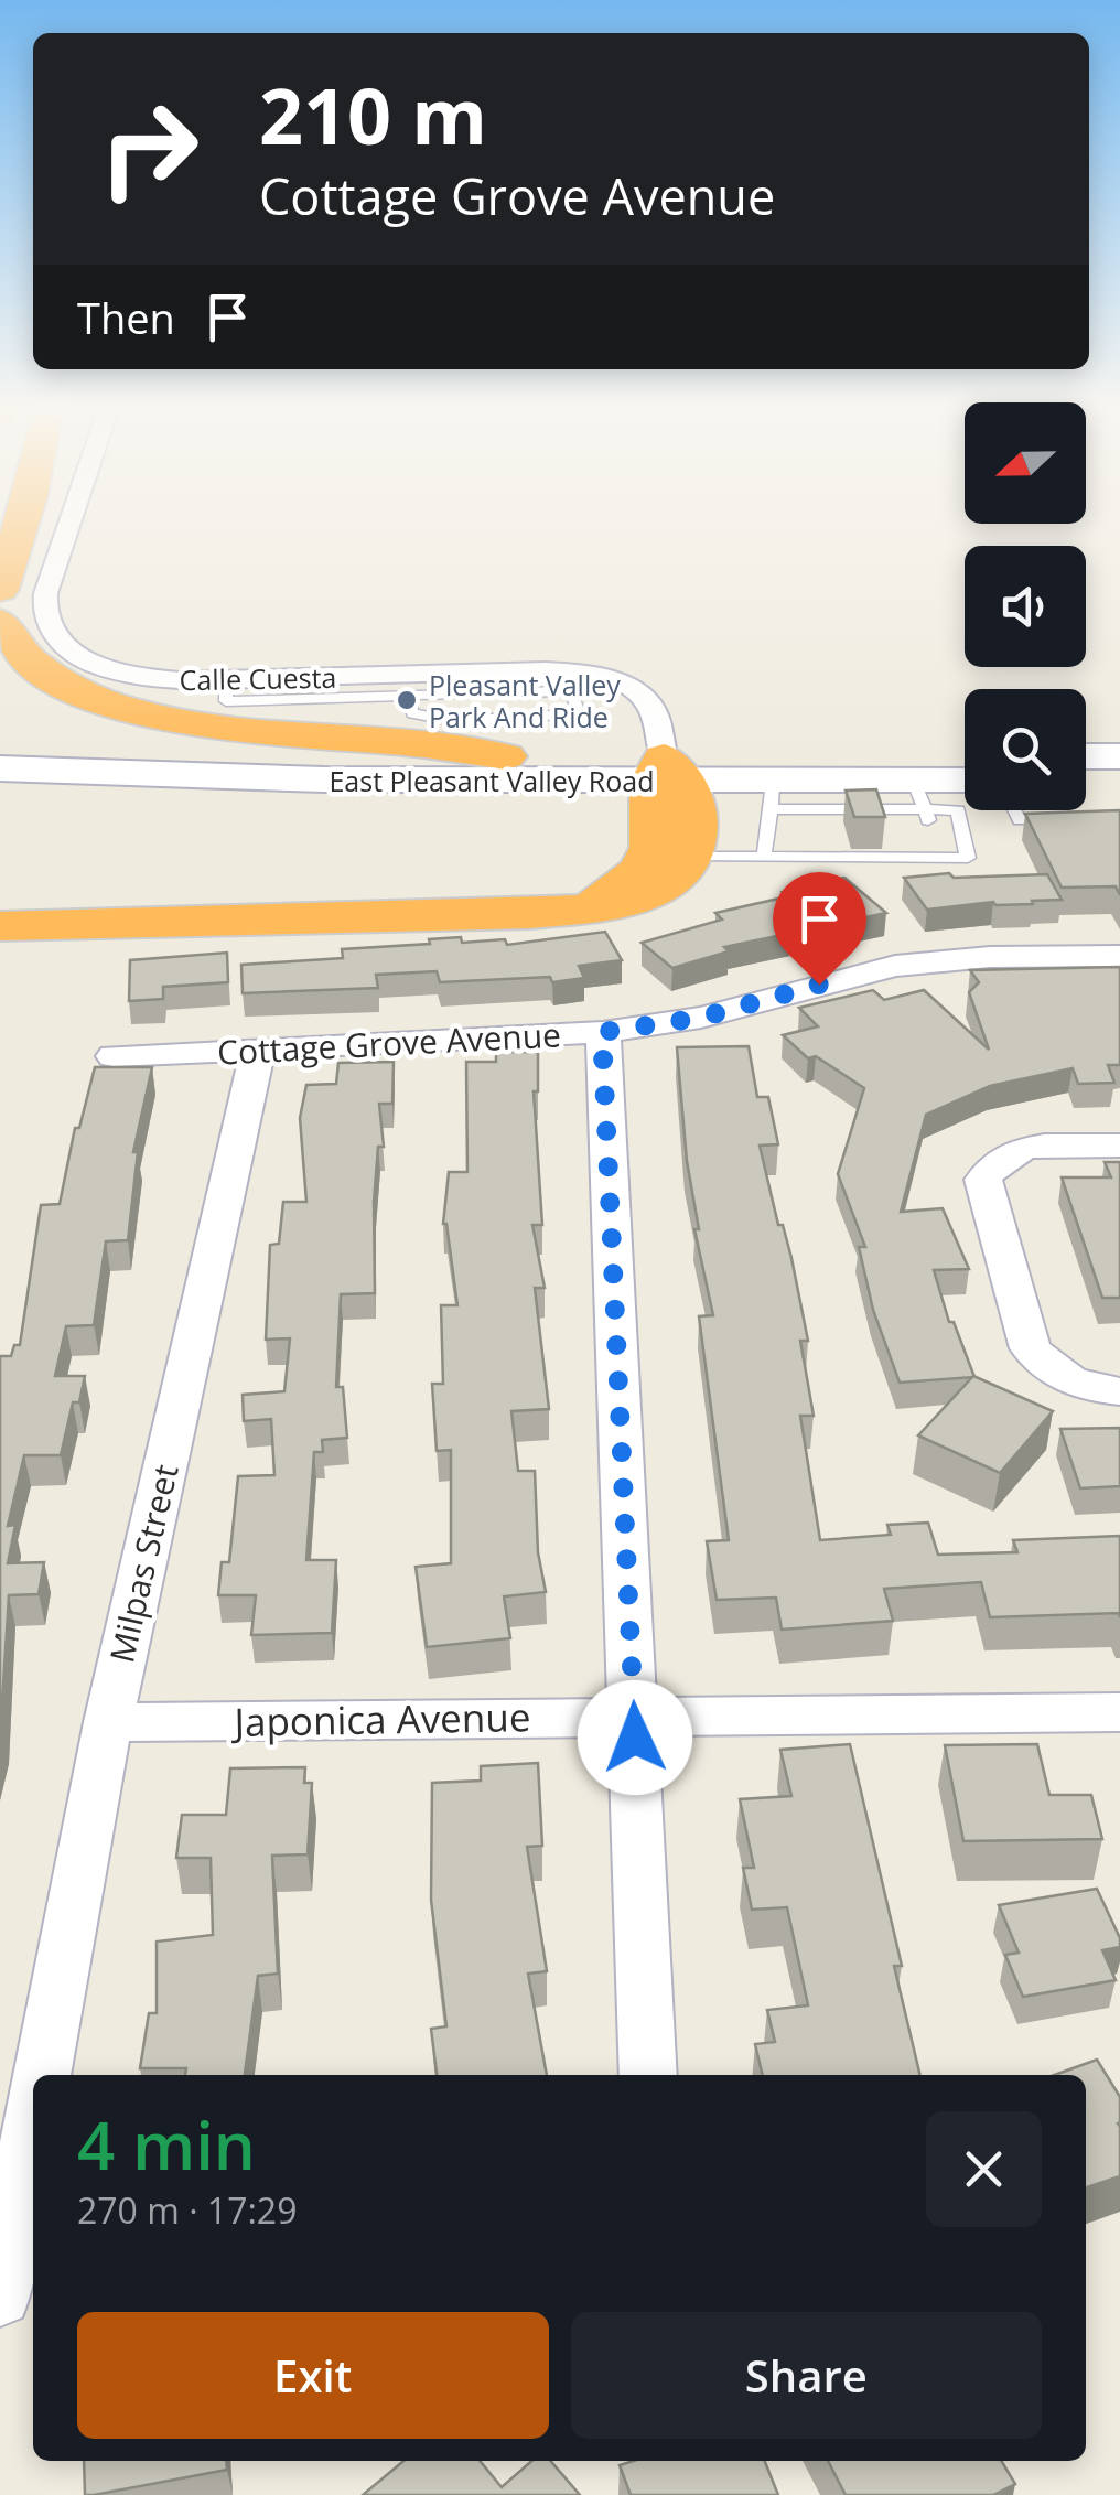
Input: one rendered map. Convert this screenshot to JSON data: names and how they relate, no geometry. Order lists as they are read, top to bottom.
{
  "streets": {
    "main road": ["East Pleasant Valley Road"],
    "street": [
      "Calle Cuesta",
      "Cottage Grove Avenue",
      "Milpas Street",
      "Japonica Avenue"
    ]
  },
  "crossings": [
    ["Calle Cuesta", "East Pleasant Valley Road"],
    ["Cottage Grove Avenue", "Milpas Street"],
    ["Milpas Street", "Japonica Avenue"]
  ],
  "places": ["Pleasant Valley Park And Ride"],
  "north": "left",
  "page": {
    "turn": ["210 m", "Cottage Grove Avenue"],
    "then": "Then",
    "heading": ["4 min", "270 m · 17:29"],
    "buttons": ["Exit", "Share"]
  }
}
